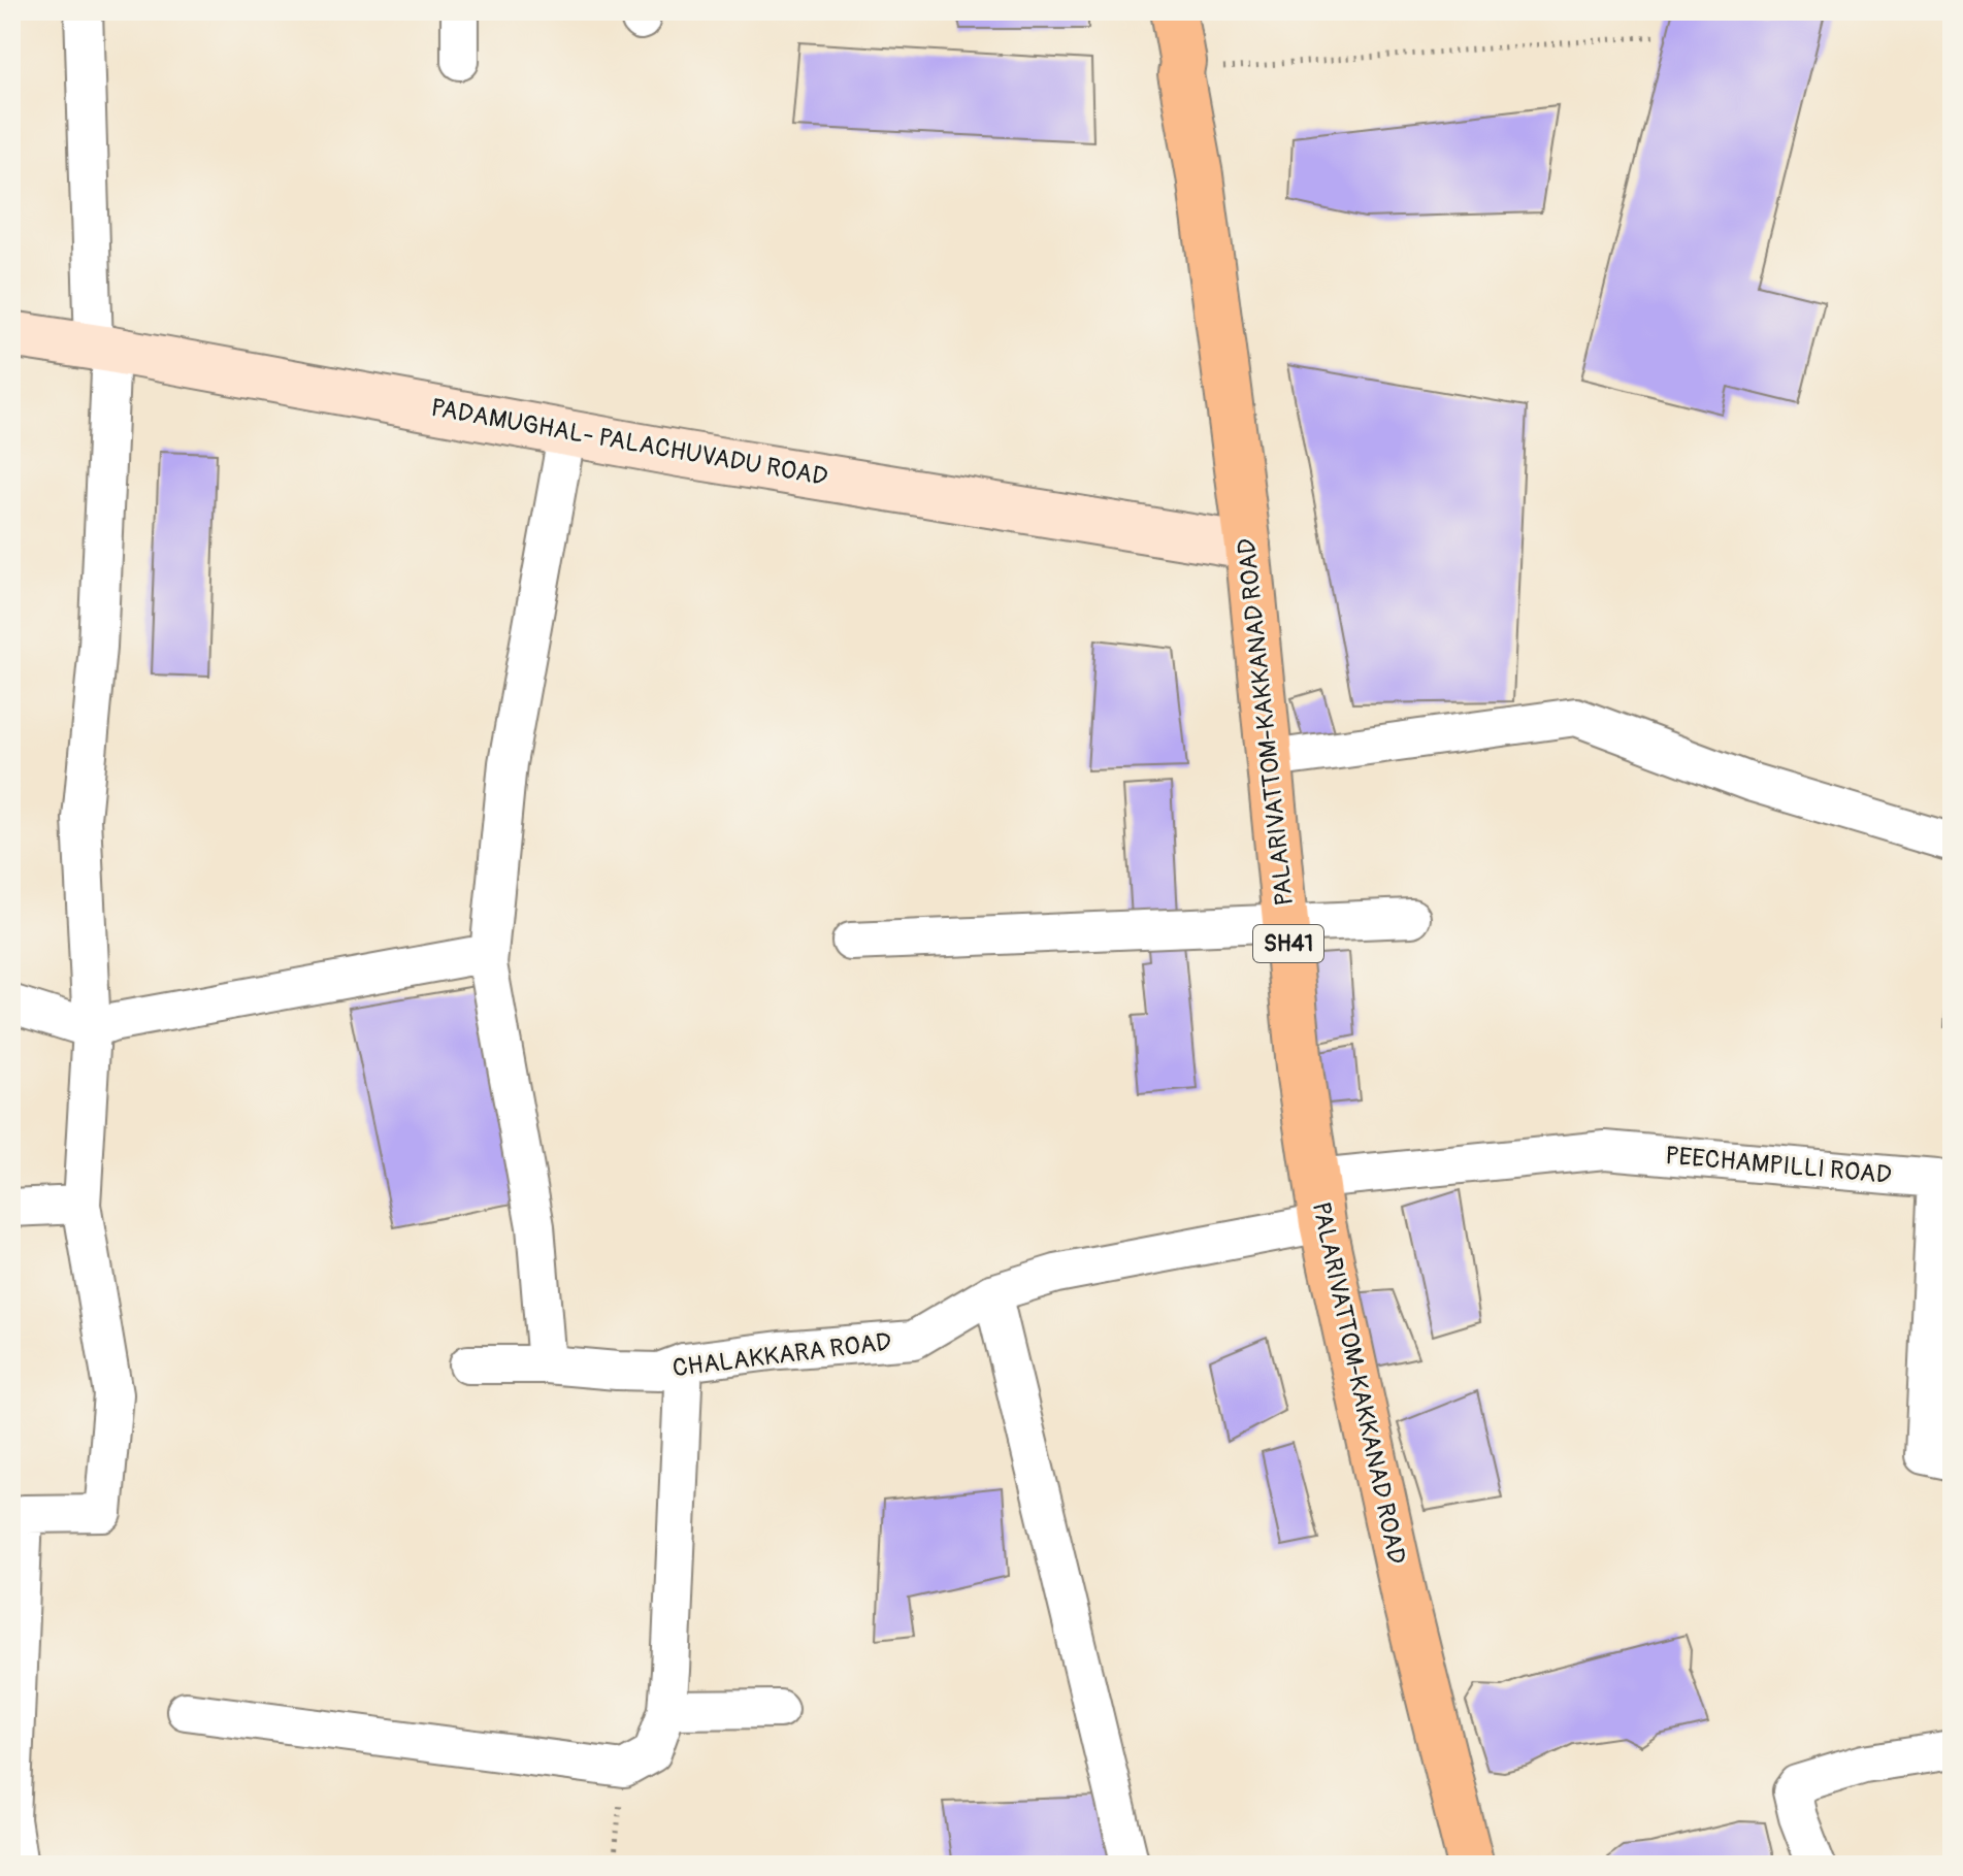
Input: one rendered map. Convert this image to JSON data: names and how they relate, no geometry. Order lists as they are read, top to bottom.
{
  "streets": {
    "main road": ["PADAMUGHAL- PALACHUVADU ROAD", "PALARIVATTOM-KAKKANAD ROAD", "SH41"],
    "street": ["PEECHAMPILLI ROAD", "CHALAKKARA ROAD"]
  },
  "crossings": [
    ["PADAMUGHAL- PALACHUVADU ROAD", "PALARIVATTOM-KAKKANAD ROAD"],
    ["PALARIVATTOM-KAKKANAD ROAD", "PEECHAMPILLI ROAD"],
    ["PALARIVATTOM-KAKKANAD ROAD", "CHALAKKARA ROAD"]
  ]
}
